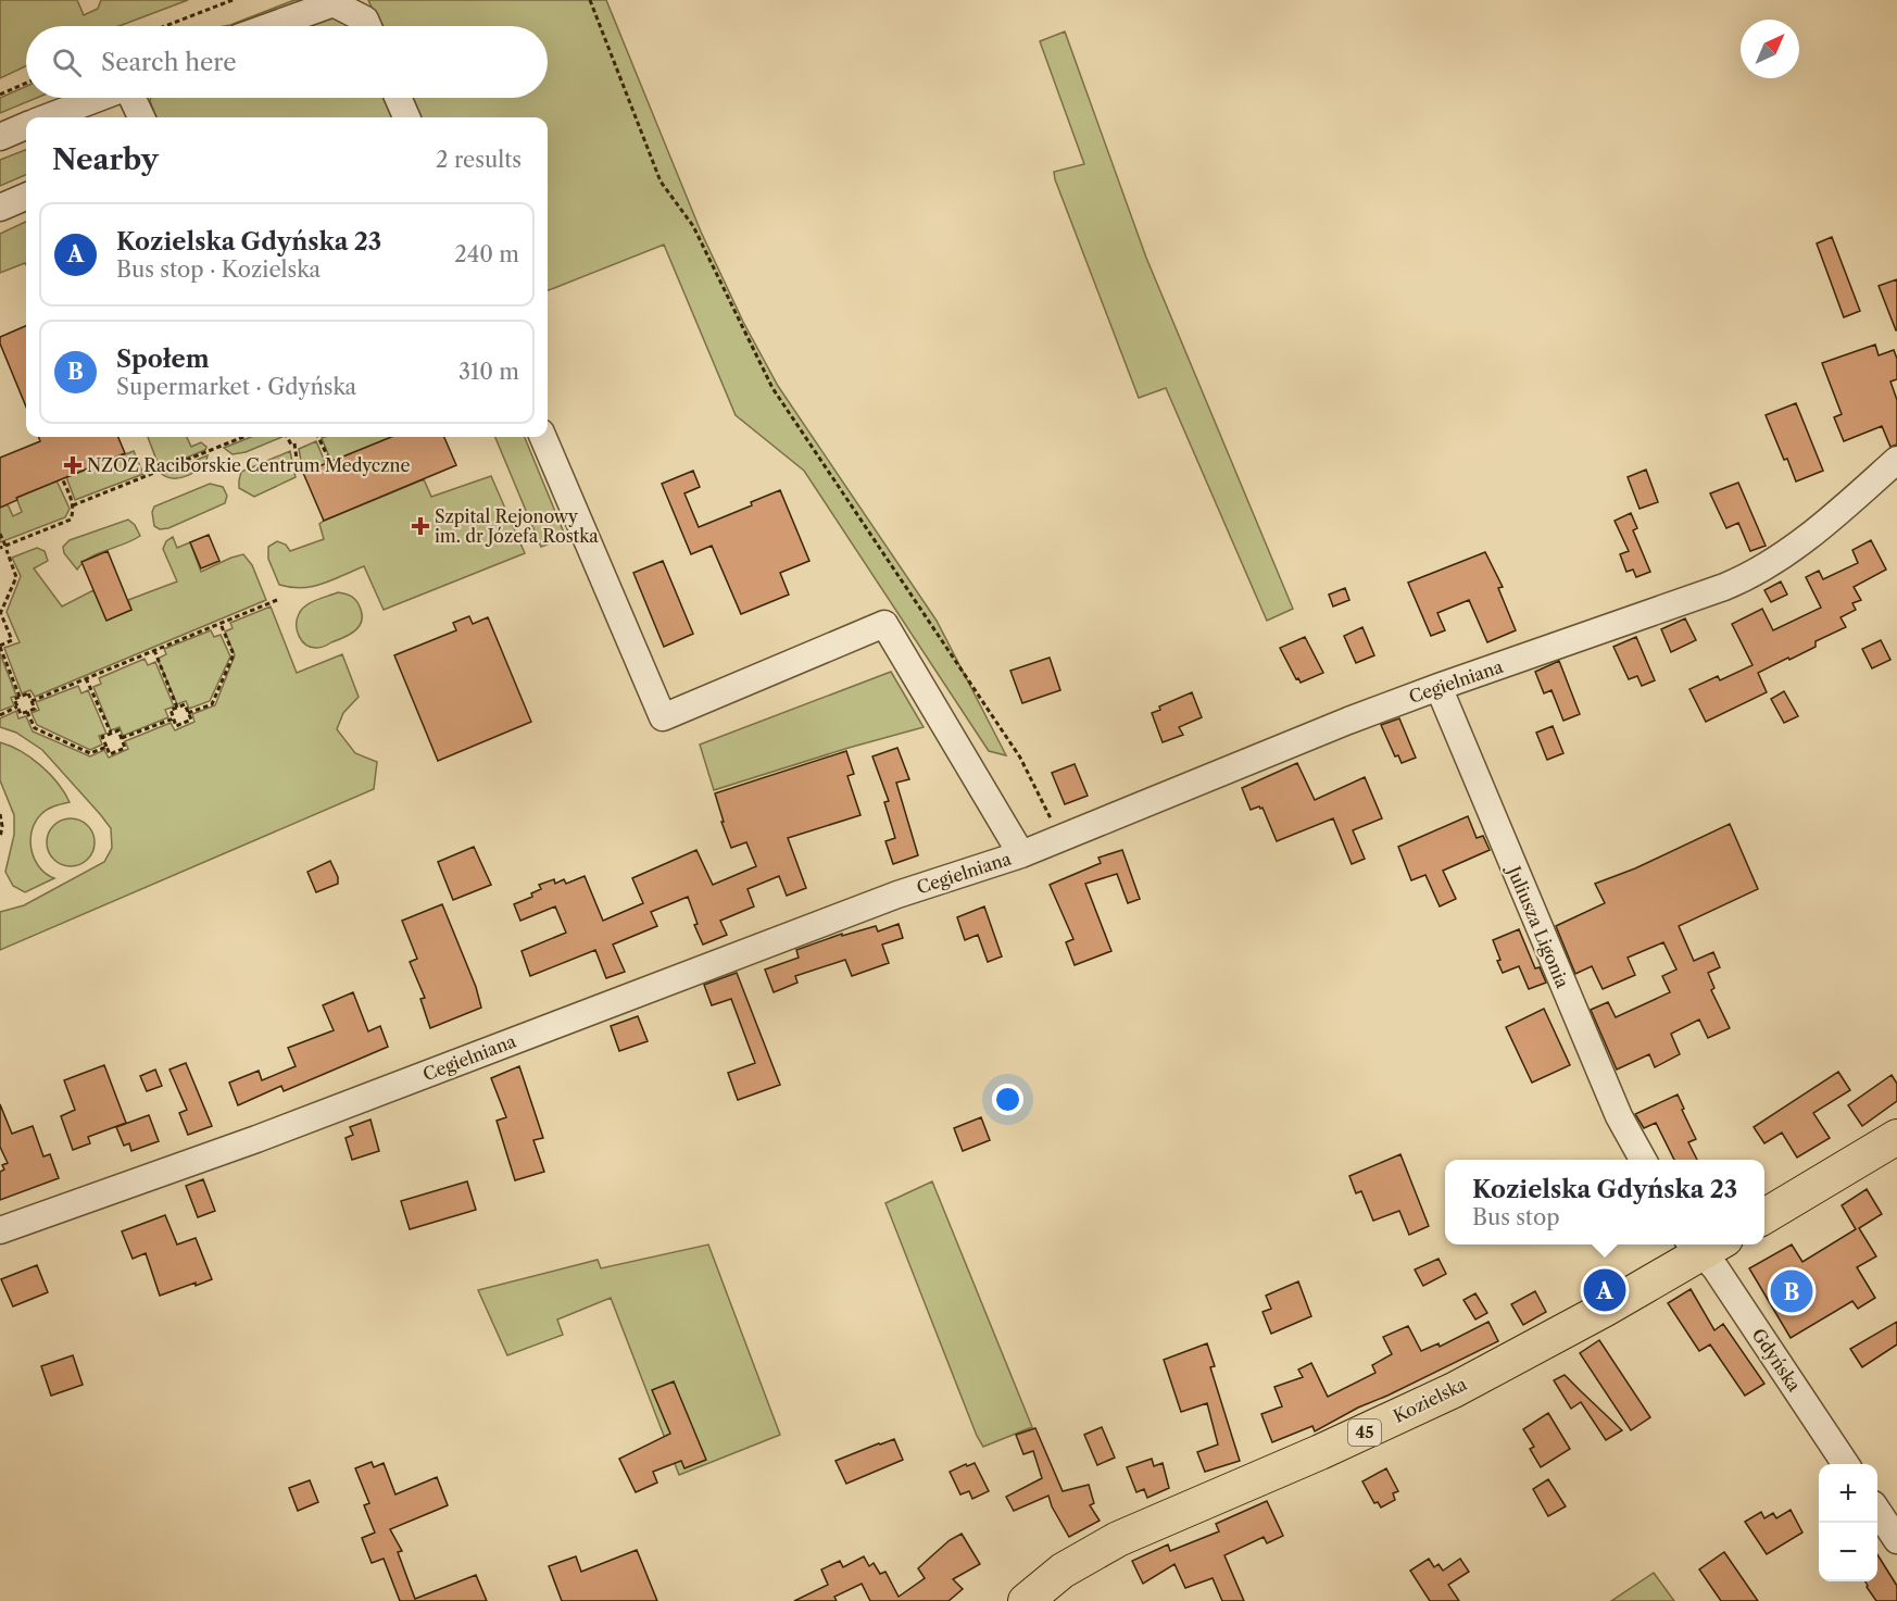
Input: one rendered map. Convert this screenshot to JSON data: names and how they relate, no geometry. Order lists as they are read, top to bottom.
{
  "streets": {
    "main road": ["Kozielska", "45"],
    "street": ["Cegielniana", "Juliusza Ligonia", "Gdyńska"]
  },
  "crossings": [
    ["Cegielniana", "Juliusza Ligonia"],
    ["Gdyńska", "Kozielska"]
  ],
  "places": {
    "health": ["NZOZ Raciborskie Centrum Medyczne", "Szpital Rejonowy im. dr Józefa Rostka"]
  },
  "north": "top right",
  "page": {
    "search": "Search here",
    "heading": ["Nearby", "2 results"],
    "list": [
      {
        "mark": "A",
        "name": "Kozielska Gdyńska 23",
        "note": "Bus stop · Kozielska",
        "value": "240 m"
      },
      {
        "mark": "B",
        "name": "Społem",
        "note": "Supermarket · Gdyńska",
        "value": "310 m"
      }
    ],
    "popup": ["Kozielska Gdyńska 23", "Bus stop"],
    "pins": ["A", "B"],
    "map_buttons": ["+", "−"]
  }
}
